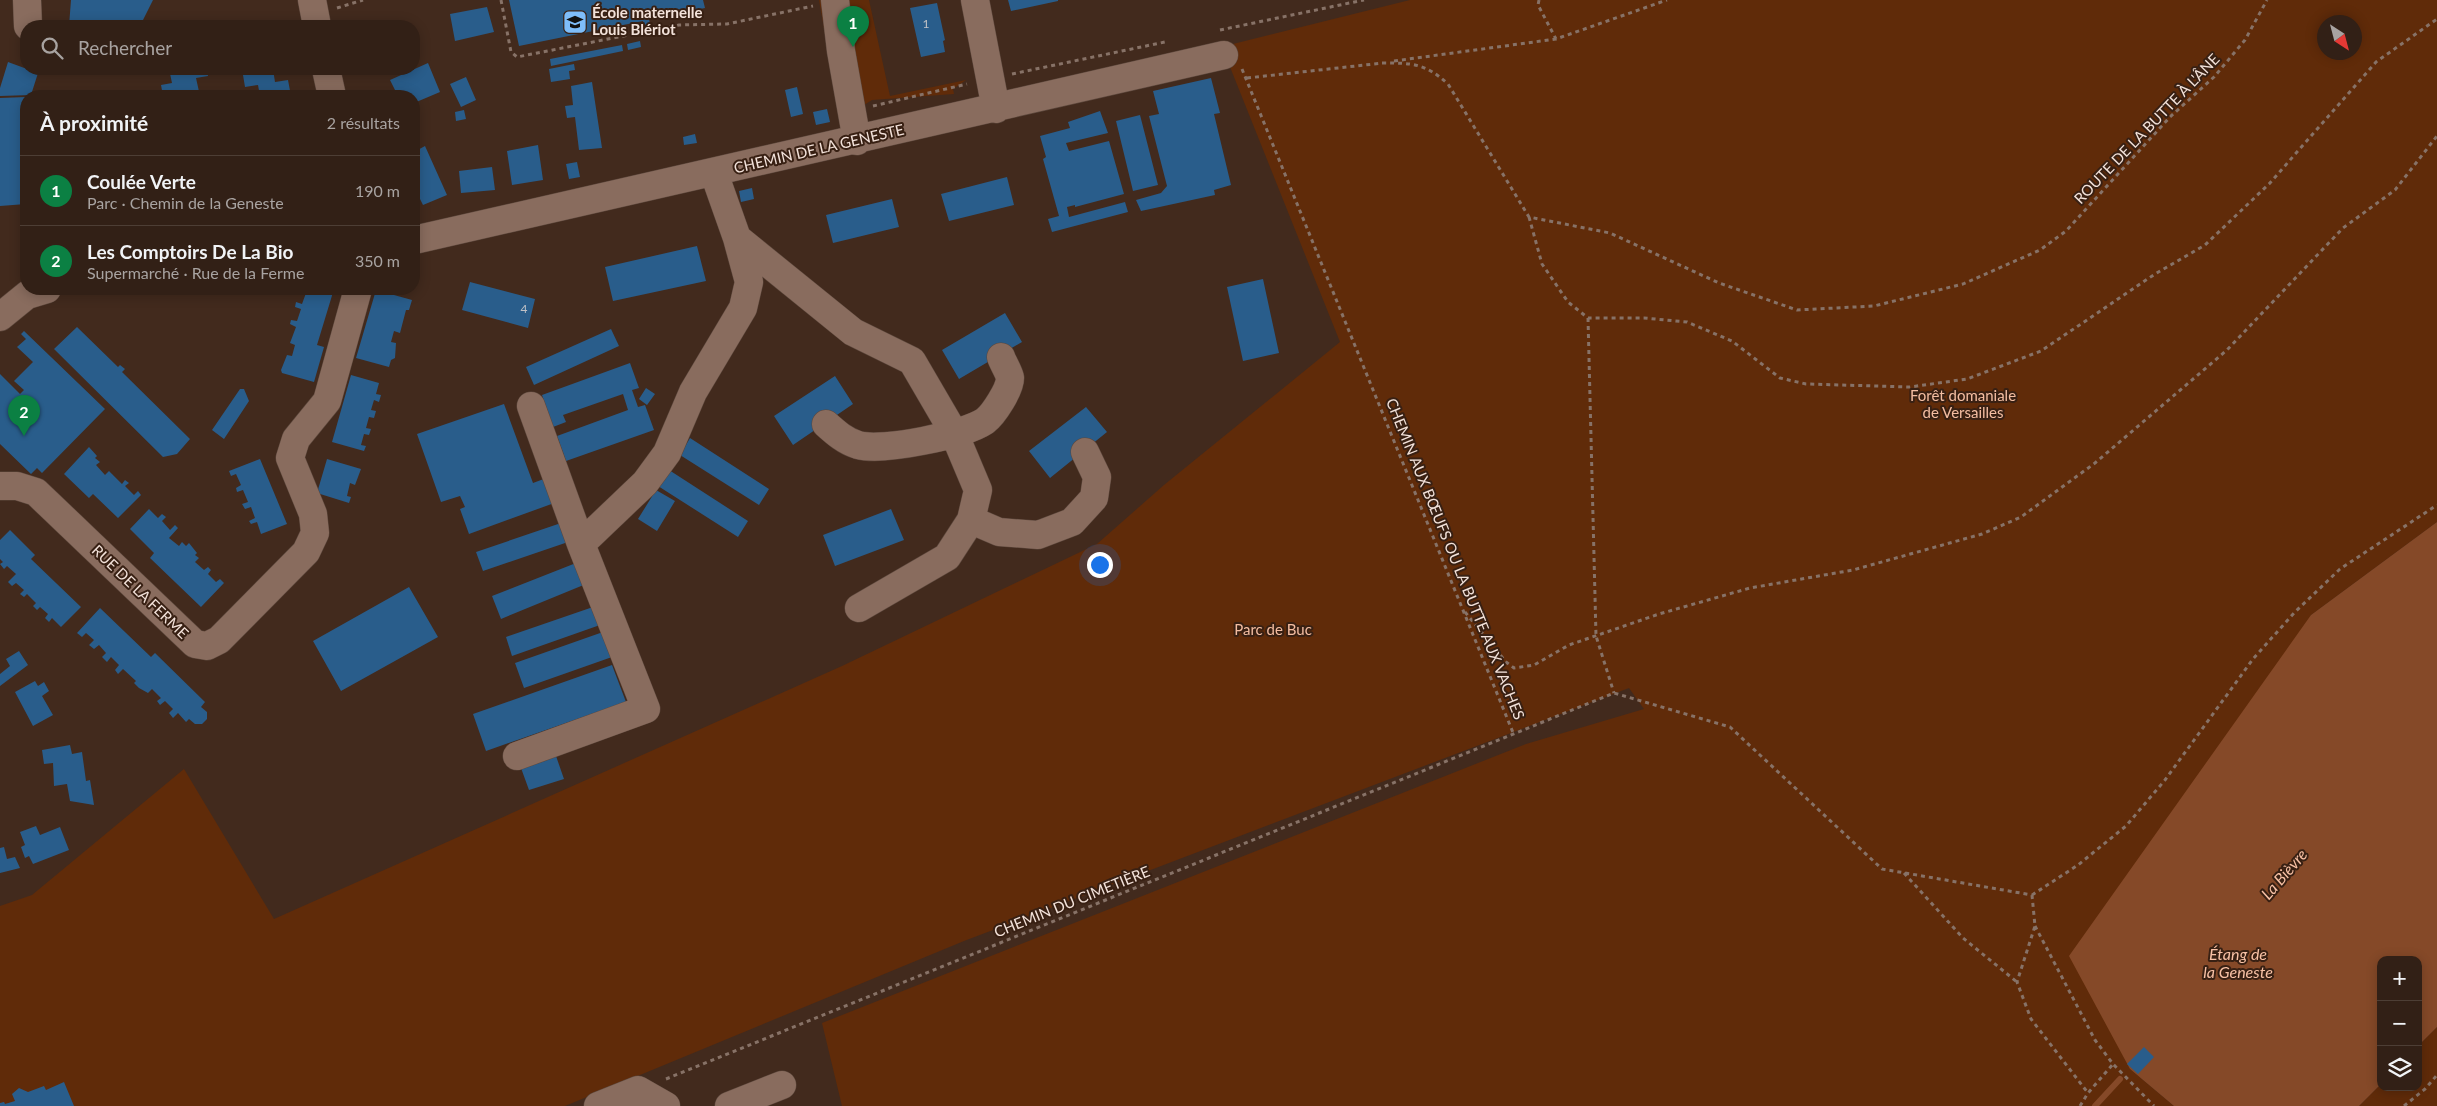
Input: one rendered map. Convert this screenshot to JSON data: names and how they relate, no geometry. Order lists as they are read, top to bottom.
{
  "streets": {
    "street": ["CHEMIN DE LA GENESTE", "RUE DE LA FERME"],
    "path": ["ROUTE DE LA BUTTE À L'ÂNE", "CHEMIN AUX BŒUFS OU LA BUTTE AUX VACHES", "CHEMIN DU CIMETIÈRE"]
  },
  "crossings": [
    ["CHEMIN DE LA GENESTE", "CHEMIN AUX BŒUFS OU LA BUTTE AUX VACHES"],
    ["CHEMIN AUX BŒUFS OU LA BUTTE AUX VACHES", "CHEMIN DU CIMETIÈRE"]
  ],
  "water": ["La Bièvre", "Étang de la Geneste"],
  "parks": ["Forêt domaniale de Versailles", "Parc de Buc"],
  "places": {
    "school or university": ["École maternelle Louis Blériot"]
  },
  "house_numbers": ["1", "4"],
  "north": "bottom right",
  "page": {
    "pins": ["1", "2"],
    "search": "Rechercher",
    "heading": ["À proximité", "2 résultats"],
    "list": [
      {
        "mark": "1",
        "name": "Coulée Verte",
        "note": "Parc · Chemin de la Geneste",
        "value": "190 m"
      },
      {
        "mark": "2",
        "name": "Les Comptoirs De La Bio",
        "note": "Supermarché · Rue de la Ferme",
        "value": "350 m"
      }
    ],
    "map_buttons": ["+", "−"]
  }
}
